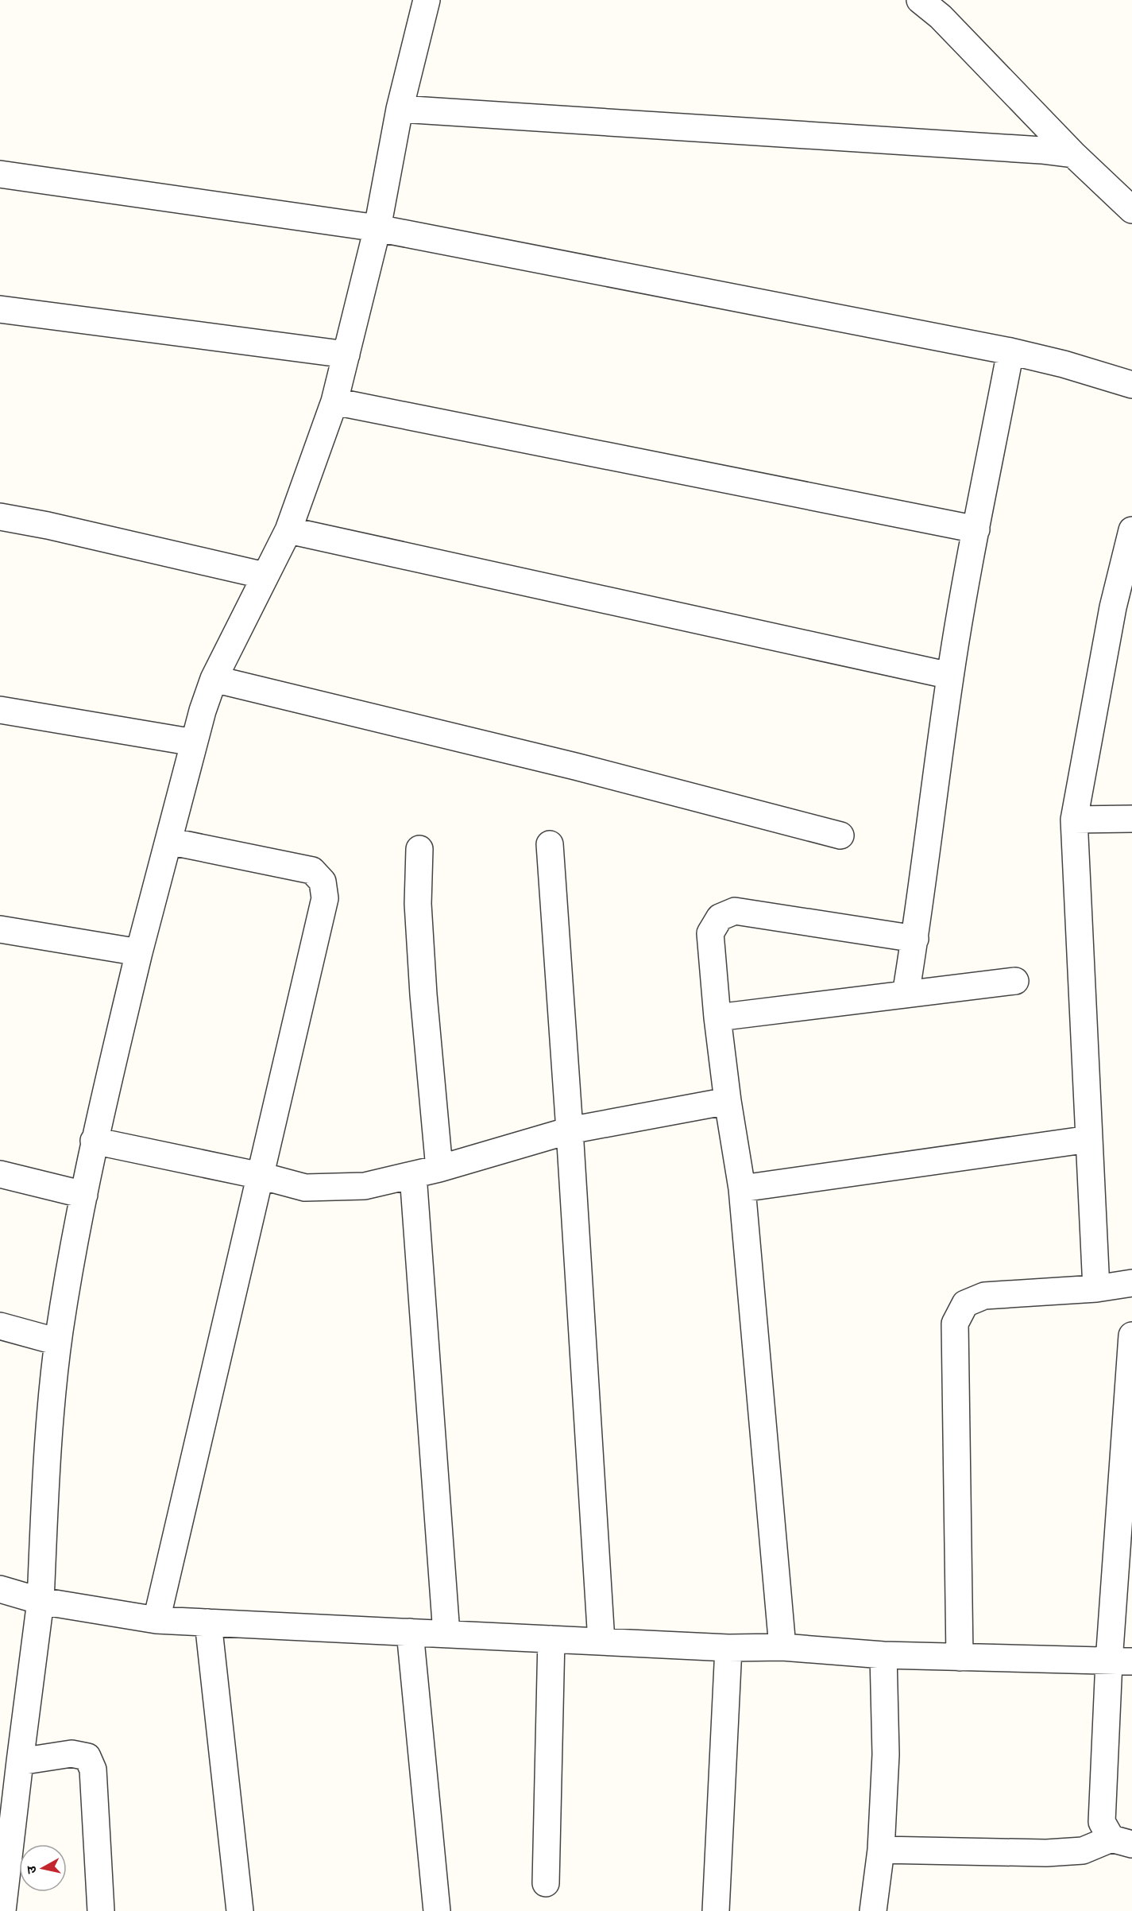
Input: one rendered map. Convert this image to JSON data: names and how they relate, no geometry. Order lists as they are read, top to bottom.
{
  "north": "left"
}
